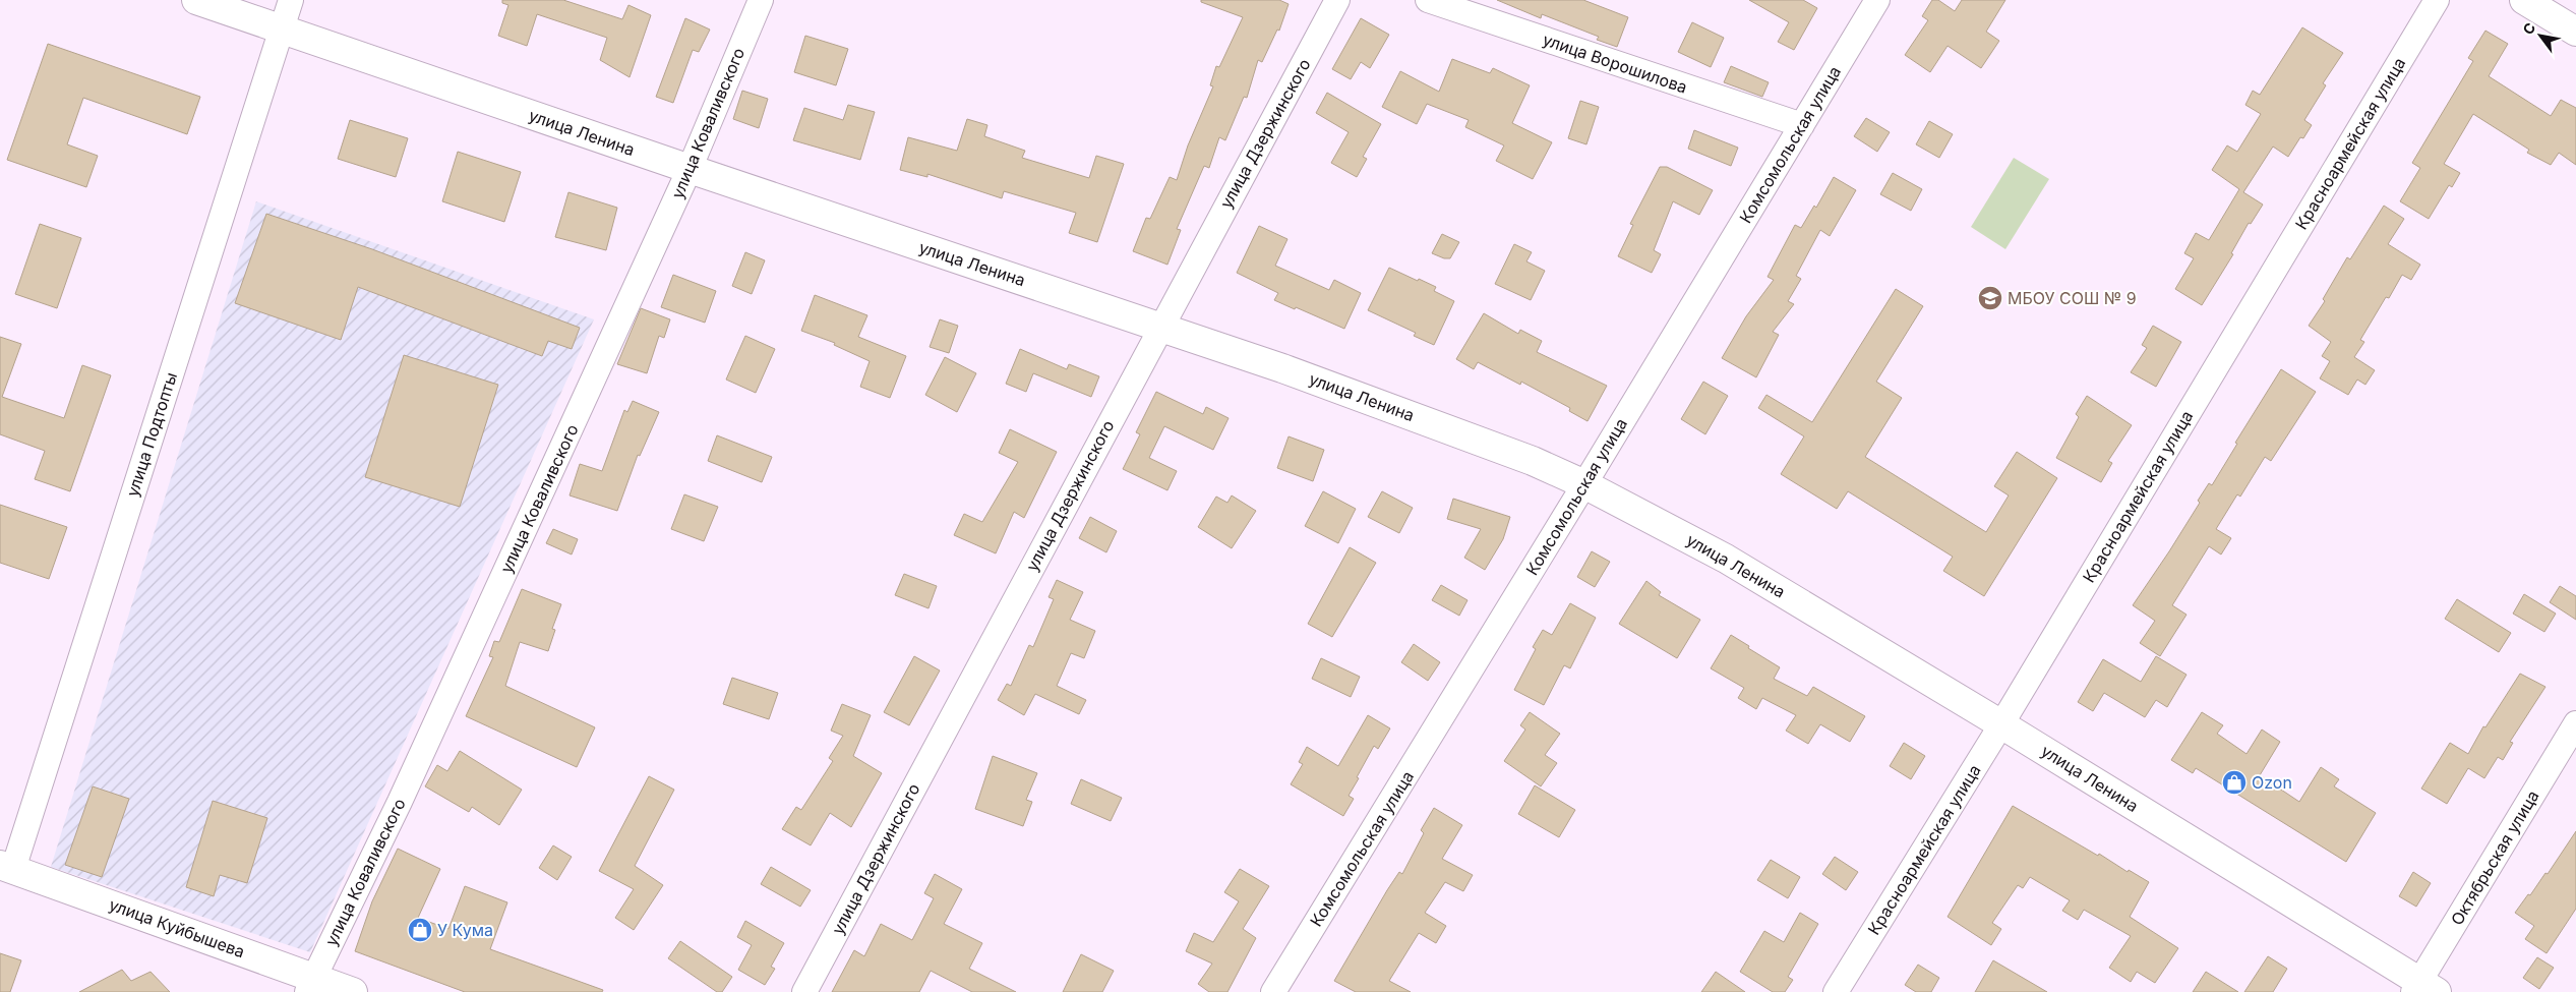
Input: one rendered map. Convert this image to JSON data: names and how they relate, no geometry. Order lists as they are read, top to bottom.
{
  "streets": {
    "street": [
      "улица Ворошилова",
      "улица Коваливского",
      "улица Ленина",
      "улица Дзержинского",
      "Красноармейская улица",
      "Комсомольская улица",
      "улица Подтопты",
      "Октябрьская улица",
      "улица Куйбышева"
    ]
  },
  "crossings": [
    ["улица Ворошилова", "Комсомольская улица"],
    ["улица Коваливского", "улица Ленина"],
    ["улица Коваливского", "улица Куйбышева"],
    ["улица Ленина", "улица Дзержинского"],
    ["улица Ленина", "Красноармейская улица"],
    ["улица Ленина", "Комсомольская улица"],
    ["улица Ленина", "улица Подтопты"],
    ["улица Ленина", "Октябрьская улица"],
    ["улица Подтопты", "улица Куйбышева"]
  ],
  "places": {
    "school or university": ["МБОУ СОШ № 9"],
    "shop": ["Ozon", "У Кума"]
  },
  "north": "top left"
}
